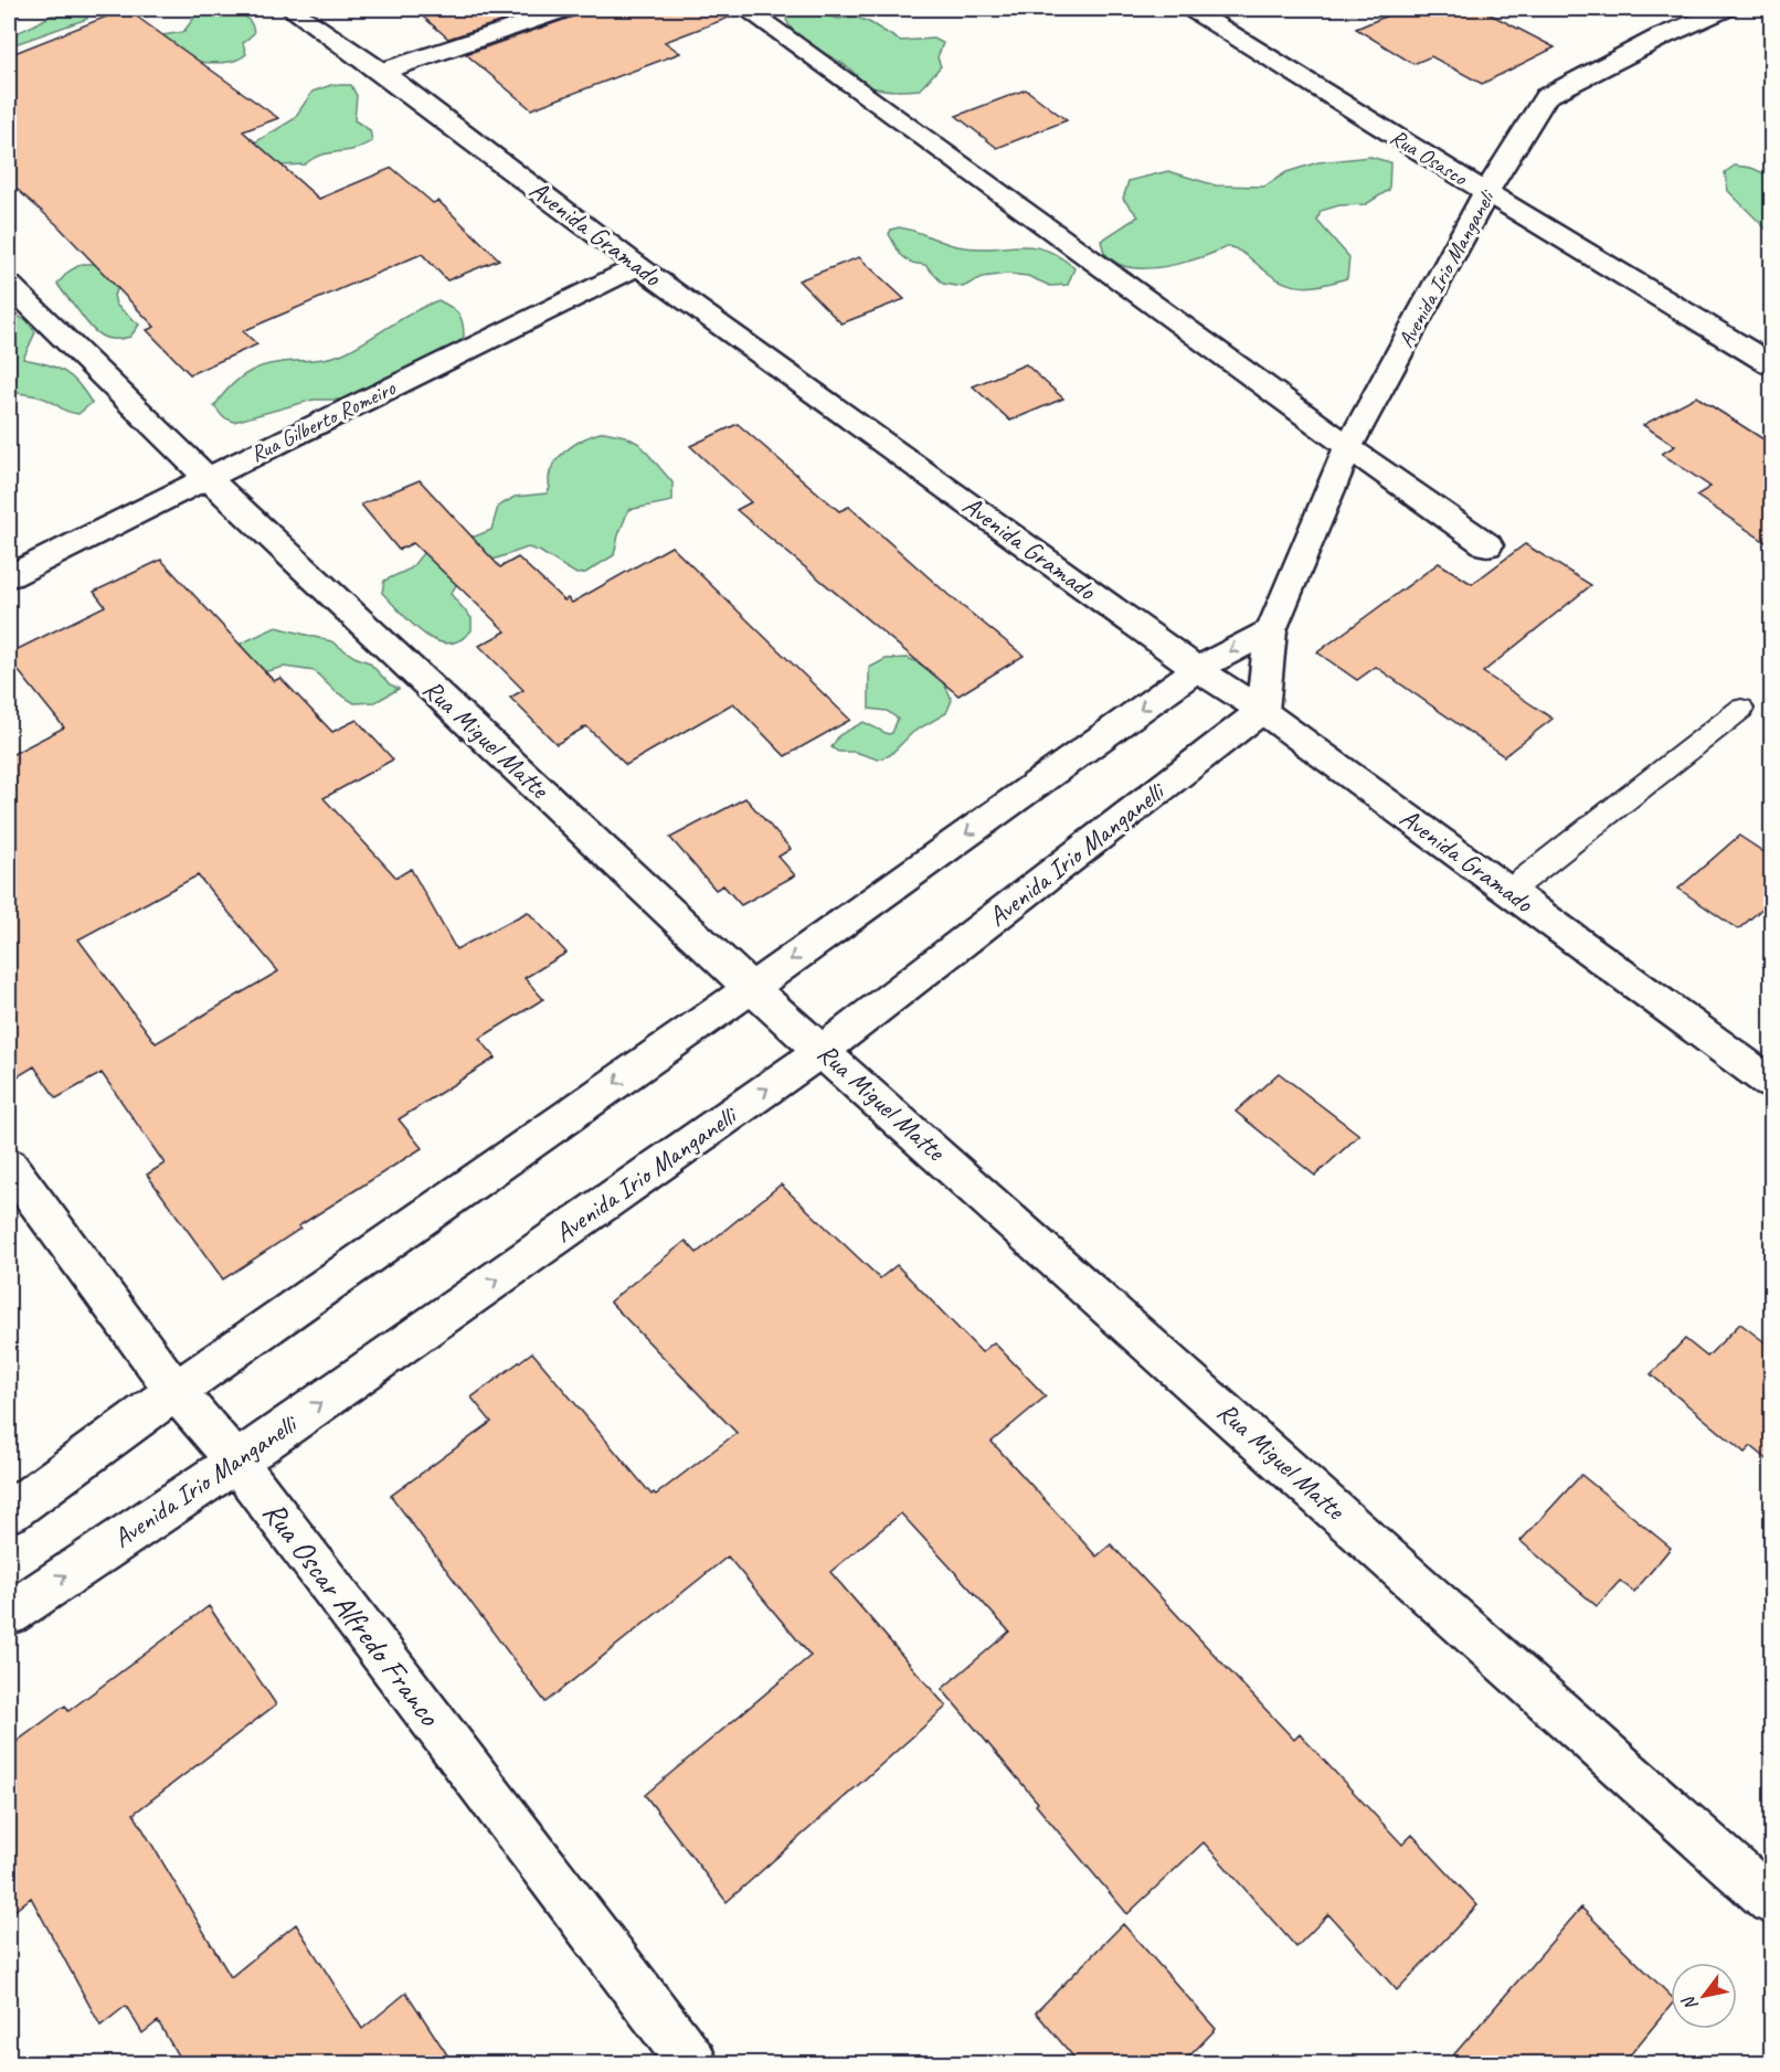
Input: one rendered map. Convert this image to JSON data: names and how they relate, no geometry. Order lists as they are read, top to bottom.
{
  "streets": {
    "street": [
      "Rua Osasco",
      "Avenida Gramado",
      "Avenida Irio Manganeli",
      "Rua Gilberto Romeiro",
      "Rua Miguel Matte",
      "Avenida Irio Manganelli",
      "Rua Oscar Alfredo Franco"
    ]
  },
  "crossings": [
    ["Rua Osasco", "Avenida Irio Manganeli"],
    ["Avenida Gramado", "Avenida Irio Manganeli"],
    ["Avenida Gramado", "Rua Gilberto Romeiro"],
    ["Avenida Gramado", "Avenida Irio Manganelli"],
    ["Avenida Irio Manganeli", "Avenida Irio Manganelli"],
    ["Rua Gilberto Romeiro", "Rua Miguel Matte"],
    ["Rua Miguel Matte", "Avenida Irio Manganelli"],
    ["Avenida Irio Manganelli", "Rua Oscar Alfredo Franco"]
  ],
  "north": "bottom left"
}
